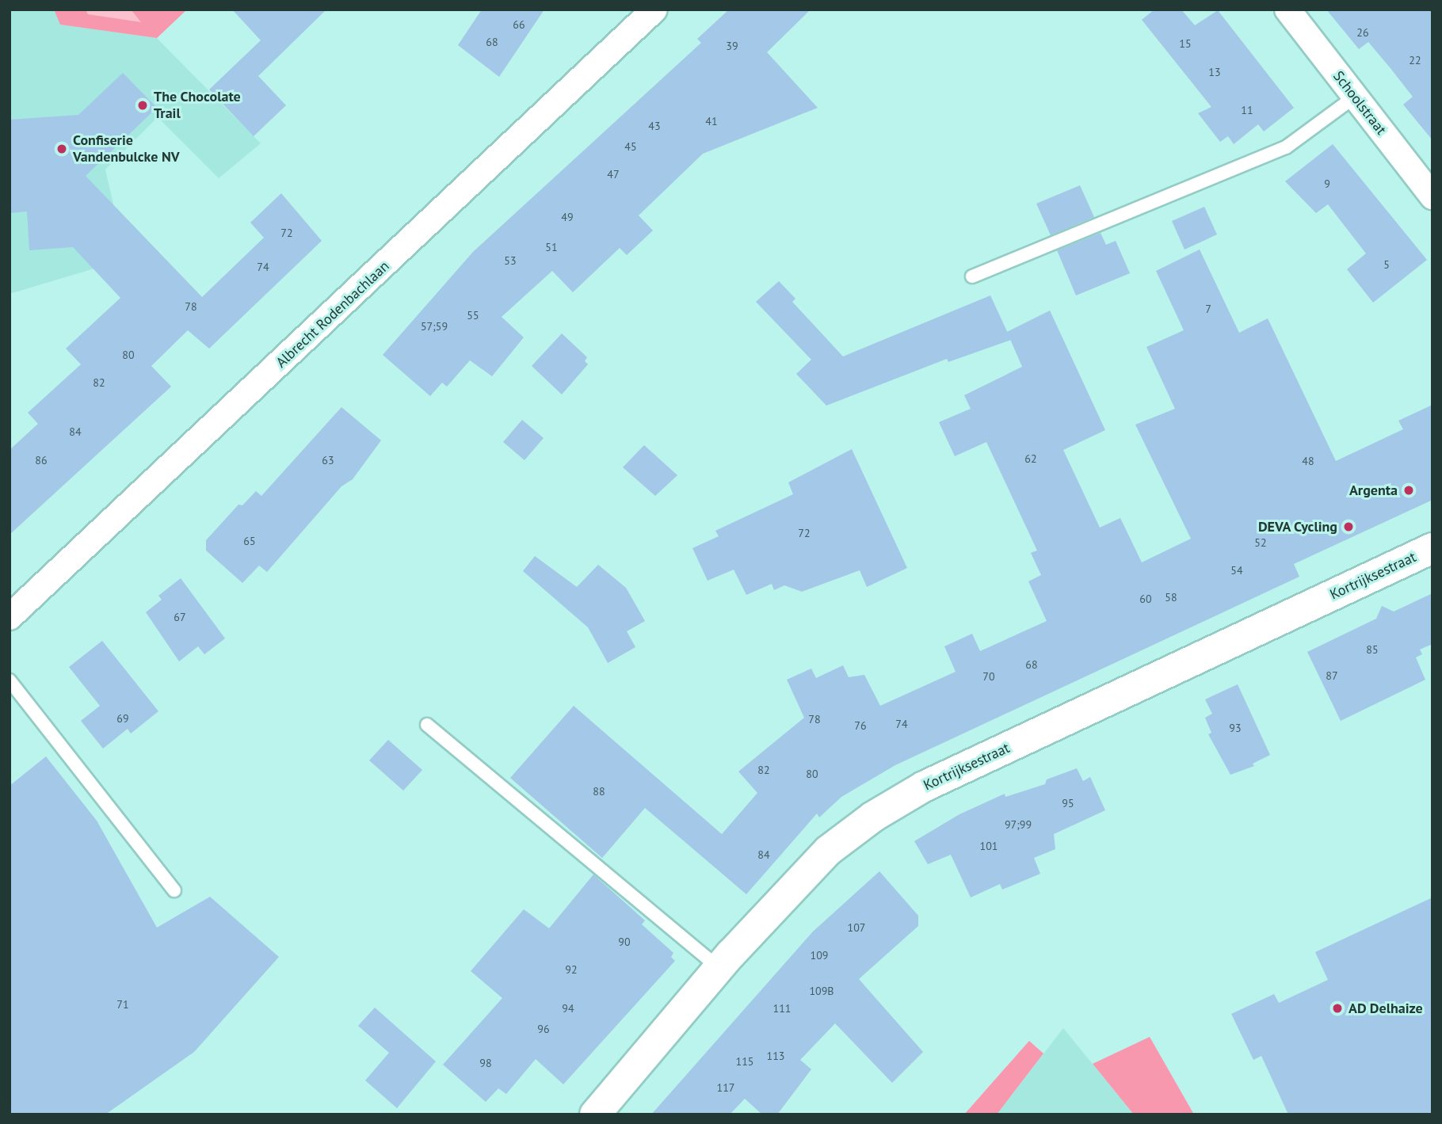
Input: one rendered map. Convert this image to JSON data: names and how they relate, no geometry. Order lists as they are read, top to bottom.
{
  "streets": {
    "street": ["Schoolstraat", "Albrecht Rodenbachlaan", "Kortrijksestraat"]
  },
  "places": [
    "The Chocolate Trail",
    "Confiserie Vandenbulcke NV",
    "Argenta",
    "DEVA Cycling",
    "AD Delhaize"
  ],
  "house_numbers": [
    "66",
    "26",
    "68",
    "15",
    "39",
    "22",
    "13",
    "11",
    "41",
    "43",
    "45",
    "47",
    "9",
    "49",
    "72",
    "51",
    "53",
    "5",
    "74",
    "78",
    "7",
    "55",
    "57;59",
    "80",
    "82",
    "84",
    "62",
    "86",
    "63",
    "48",
    "72",
    "65",
    "52",
    "54",
    "58",
    "60",
    "67",
    "85",
    "68",
    "87",
    "70",
    "69",
    "78",
    "74",
    "76",
    "93",
    "82",
    "80",
    "88",
    "95",
    "97;99",
    "101",
    "84",
    "107",
    "90",
    "109",
    "92",
    "109B",
    "71",
    "94",
    "111",
    "96",
    "113",
    "115",
    "98",
    "117"
  ]
}
